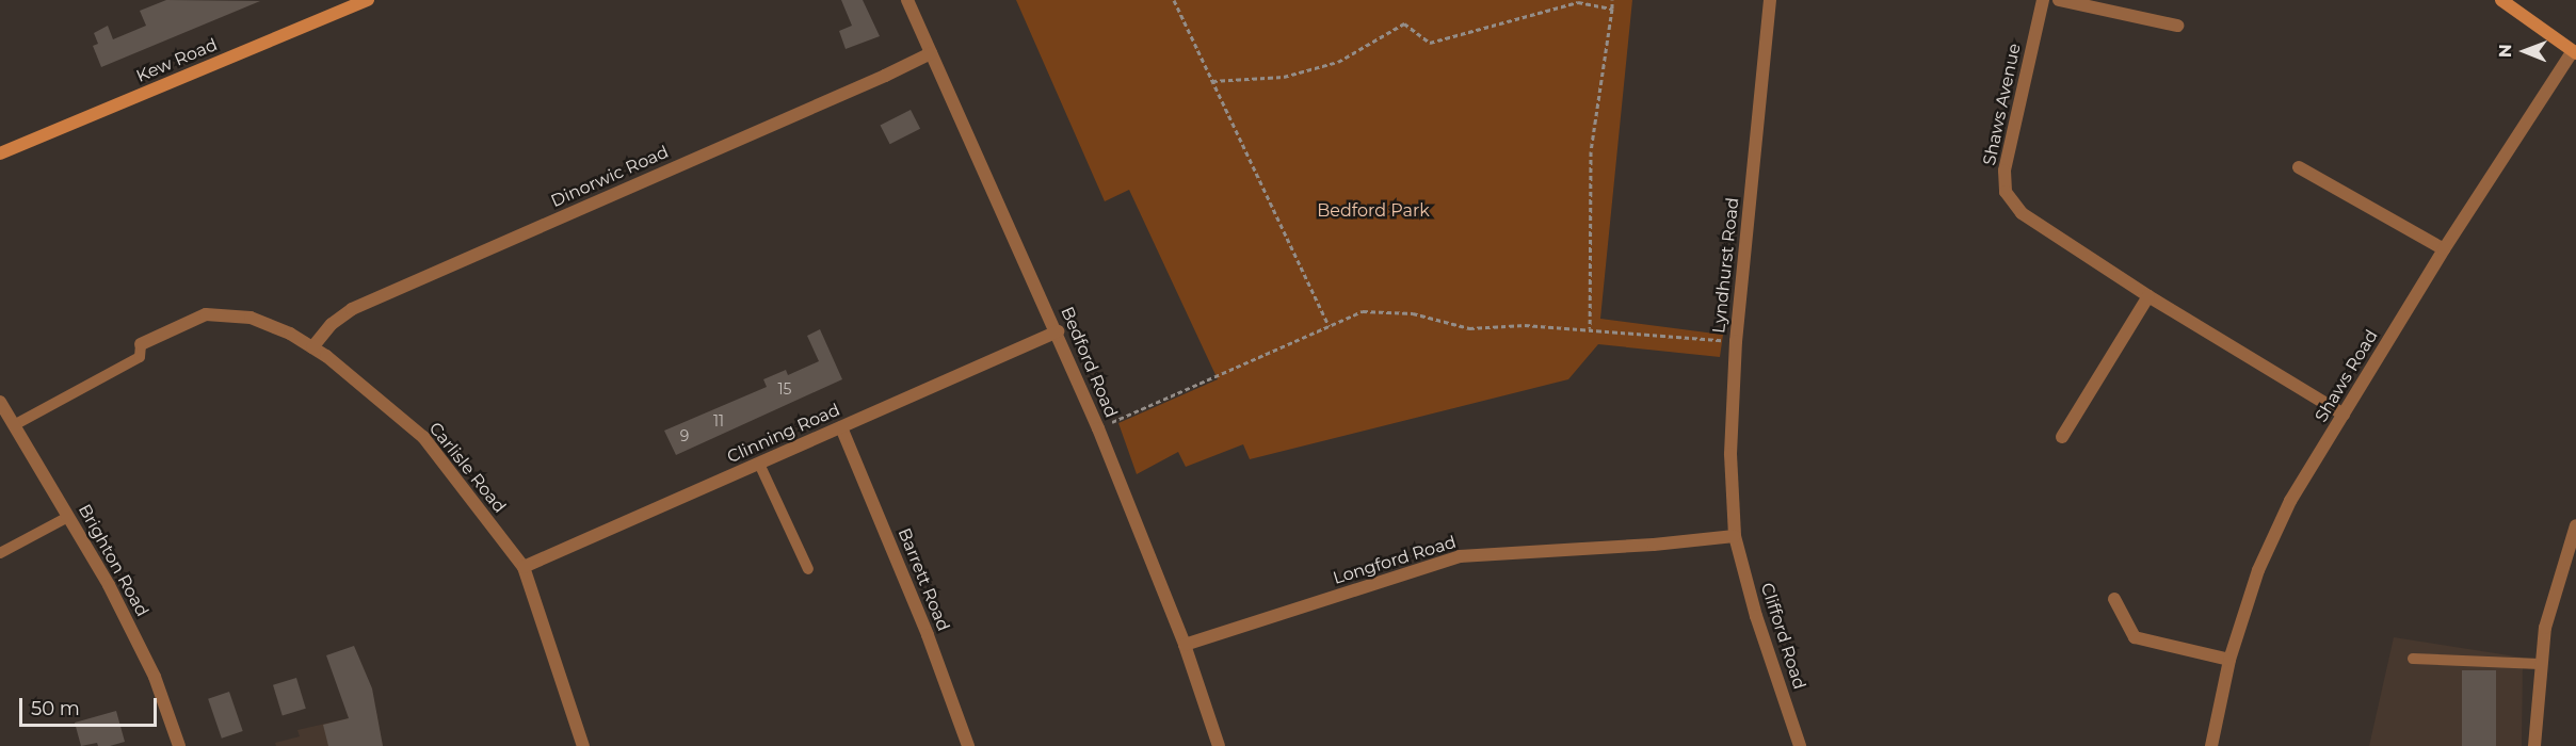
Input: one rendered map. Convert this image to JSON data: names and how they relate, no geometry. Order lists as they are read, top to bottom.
{
  "streets": {
    "main road": ["Kew Road"],
    "street": [
      "Shaws Avenue",
      "Dinorwic Road",
      "Lyndhurst Road",
      "Bedford Road",
      "Shaws Road",
      "Clinning Road",
      "Carlisle Road",
      "Brighton Road",
      "Longford Road",
      "Barrett Road",
      "Clifford Road"
    ]
  },
  "crossings": [
    ["Shaws Avenue", "Shaws Road"],
    ["Dinorwic Road", "Bedford Road"],
    ["Dinorwic Road", "Carlisle Road"],
    ["Lyndhurst Road", "Longford Road"],
    ["Lyndhurst Road", "Clifford Road"],
    ["Bedford Road", "Clinning Road"],
    ["Bedford Road", "Longford Road"],
    ["Clinning Road", "Carlisle Road"],
    ["Clinning Road", "Barrett Road"],
    ["Longford Road", "Clifford Road"]
  ],
  "parks": ["Bedford Park"],
  "house_numbers": ["15", "11", "9"],
  "scale_bar": "50 m",
  "north": "left"
}
